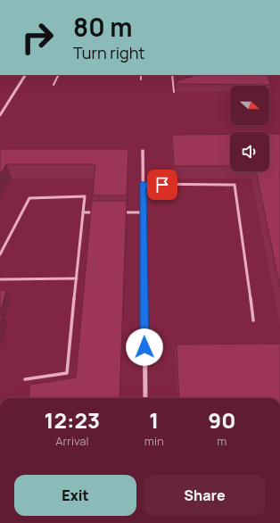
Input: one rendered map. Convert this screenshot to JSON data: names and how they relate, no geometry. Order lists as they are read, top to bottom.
{
  "north": "right",
  "page": {
    "turn": ["80 m", "Turn right"],
    "eta": [
      "12:23",
      "Arrival",
      "1",
      "min",
      "90",
      "m"
    ],
    "buttons": ["Exit", "Share"]
  }
}
